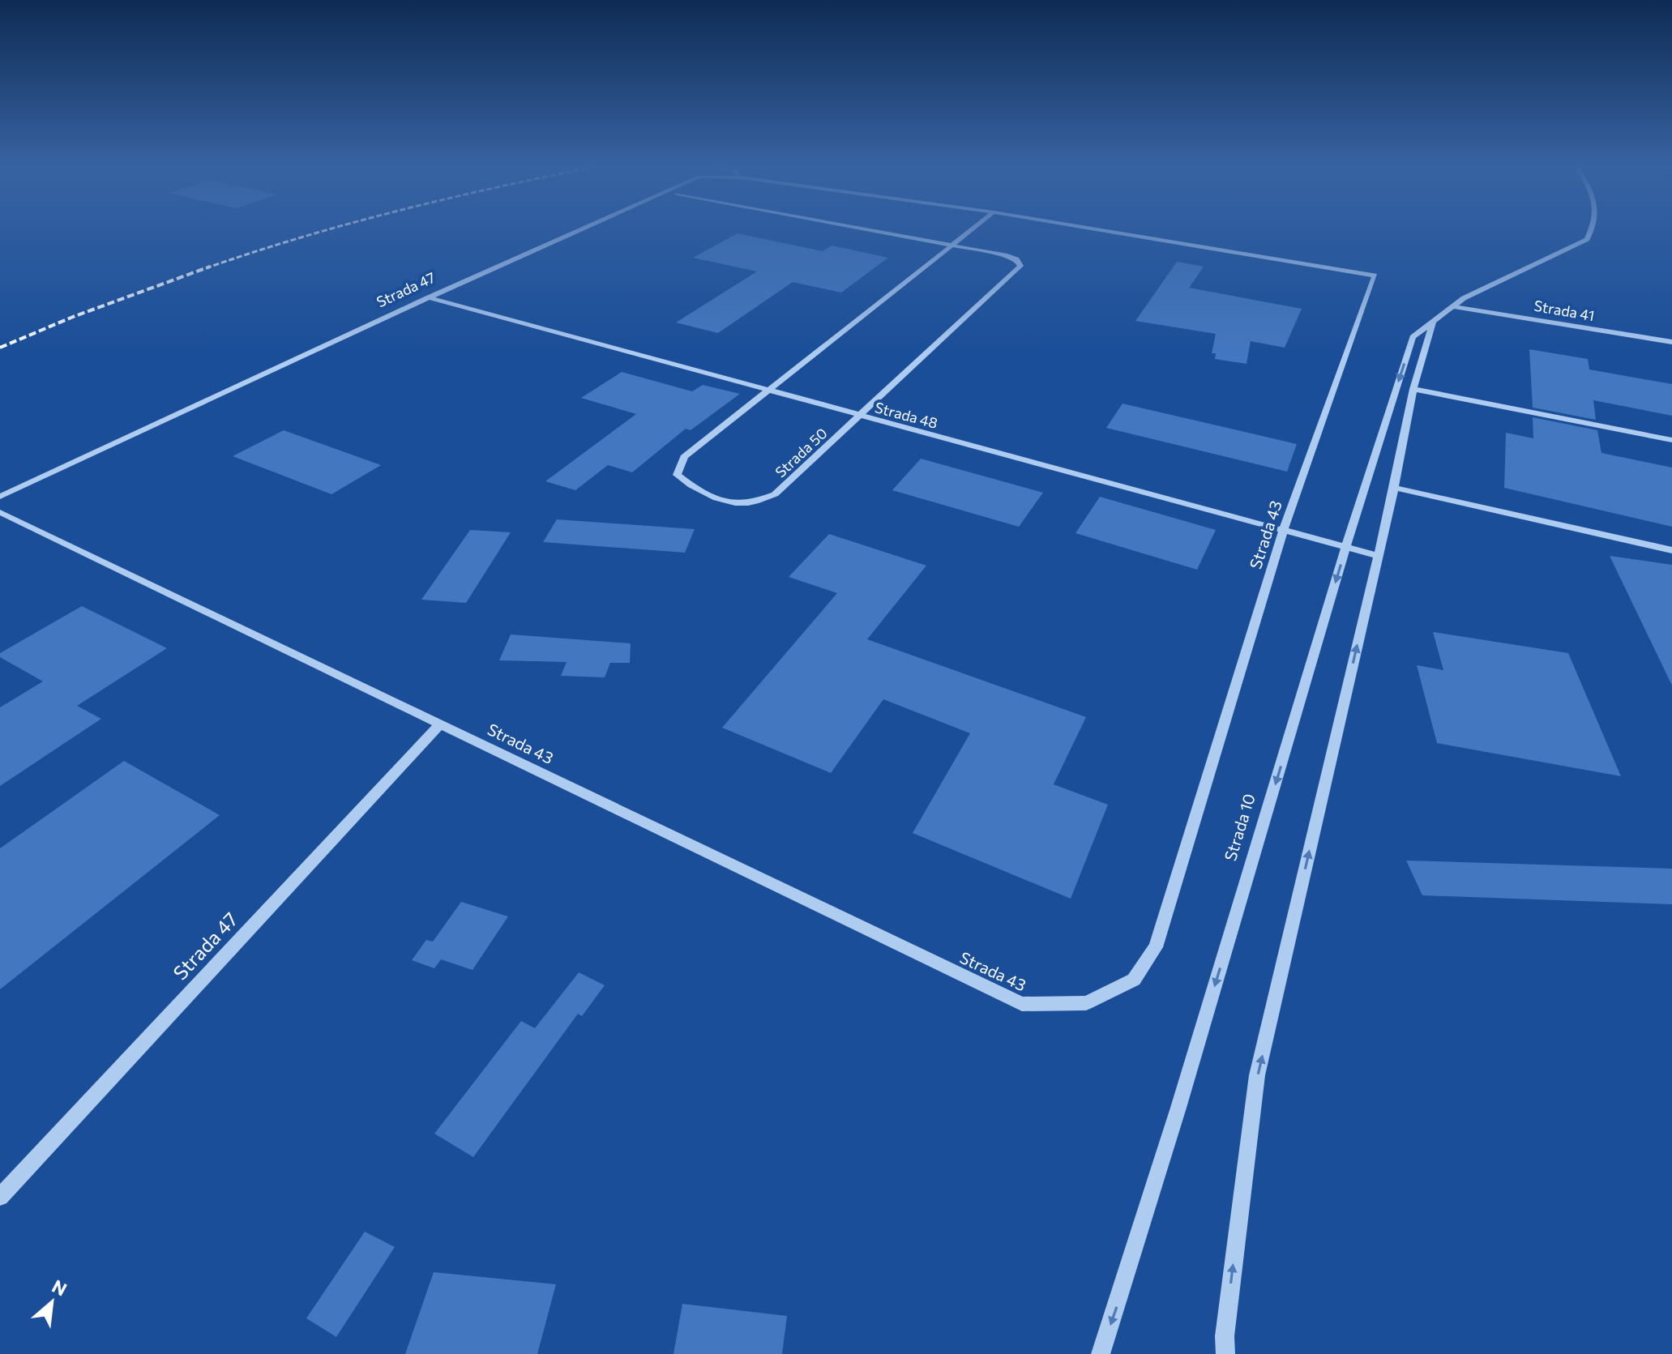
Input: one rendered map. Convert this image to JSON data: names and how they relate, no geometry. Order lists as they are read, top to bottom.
{
  "streets": {
    "street": [
      "Strada 47",
      "Strada 41",
      "Strada 48",
      "Strada 50",
      "Strada 43",
      "Strada 10"
    ]
  },
  "crossings": [
    ["Strada 47", "Strada 48"],
    ["Strada 47", "Strada 43"],
    ["Strada 41", "Strada 10"],
    ["Strada 48", "Strada 50"],
    ["Strada 48", "Strada 43"],
    ["Strada 48", "Strada 10"]
  ],
  "north": "top right"
}
